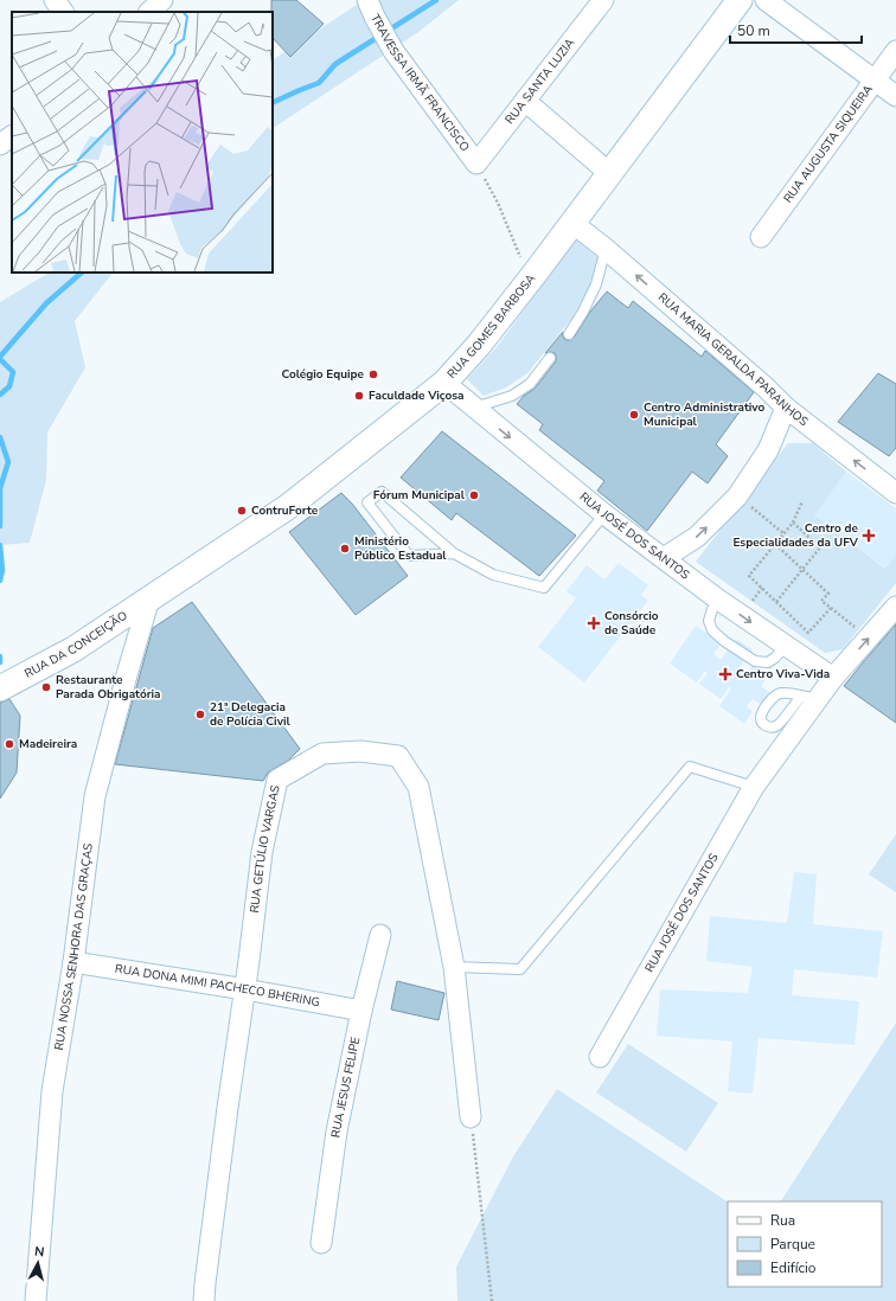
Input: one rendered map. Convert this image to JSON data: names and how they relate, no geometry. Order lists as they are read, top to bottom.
{
  "streets": {
    "street": [
      "TRAVESSA IRMÃ FRANCISCO",
      "RUA SANTA LUZIA",
      "RUA AUGUSTA SIQUEIRA",
      "RUA GOMES BARBOSA",
      "RUA MARIA GERALDA PARANHOS",
      "RUA JOSÉ DOS SANTOS",
      "RUA DA CONCEIÇÃO",
      "RUA GETÚLIO VARGAS",
      "RUA NOSSA SENHORA DAS GRAÇAS",
      "RUA DONA MIMI PACHECO BHERING",
      "RUA JESUS FELIPE"
    ]
  },
  "crossings": [
    ["TRAVESSA IRMÃ FRANCISCO", "RUA SANTA LUZIA"],
    ["RUA GOMES BARBOSA", "RUA MARIA GERALDA PARANHOS"],
    ["RUA GOMES BARBOSA", "RUA JOSÉ DOS SANTOS"],
    ["RUA GOMES BARBOSA", "RUA DA CONCEIÇÃO"],
    ["RUA GOMES BARBOSA", "RUA NOSSA SENHORA DAS GRAÇAS"],
    ["RUA DA CONCEIÇÃO", "RUA NOSSA SENHORA DAS GRAÇAS"],
    ["RUA GETÚLIO VARGAS", "RUA DONA MIMI PACHECO BHERING"],
    ["RUA NOSSA SENHORA DAS GRAÇAS", "RUA DONA MIMI PACHECO BHERING"],
    ["RUA DONA MIMI PACHECO BHERING", "RUA JESUS FELIPE"]
  ],
  "one_way": ["RUA MARIA GERALDA PARANHOS"],
  "places": {
    "other": [
      "Colégio Equipe",
      "Faculdade Viçosa",
      "Centro Administrativo Municipal",
      "Fórum Municipal",
      "ContruForte",
      "Ministério Público Estadual",
      "Restaurante Parada Obrigatória",
      "21ª Delegacia de Polícia Civil",
      "Madeireira"
    ],
    "health": ["Centro de Especialidades da UFV", "Consórcio de Saúde", "Centro Viva-Vida"]
  },
  "legend": ["Rua", "Parque", "Edifício"],
  "scale_bar": "50 m",
  "north": "top"
}
